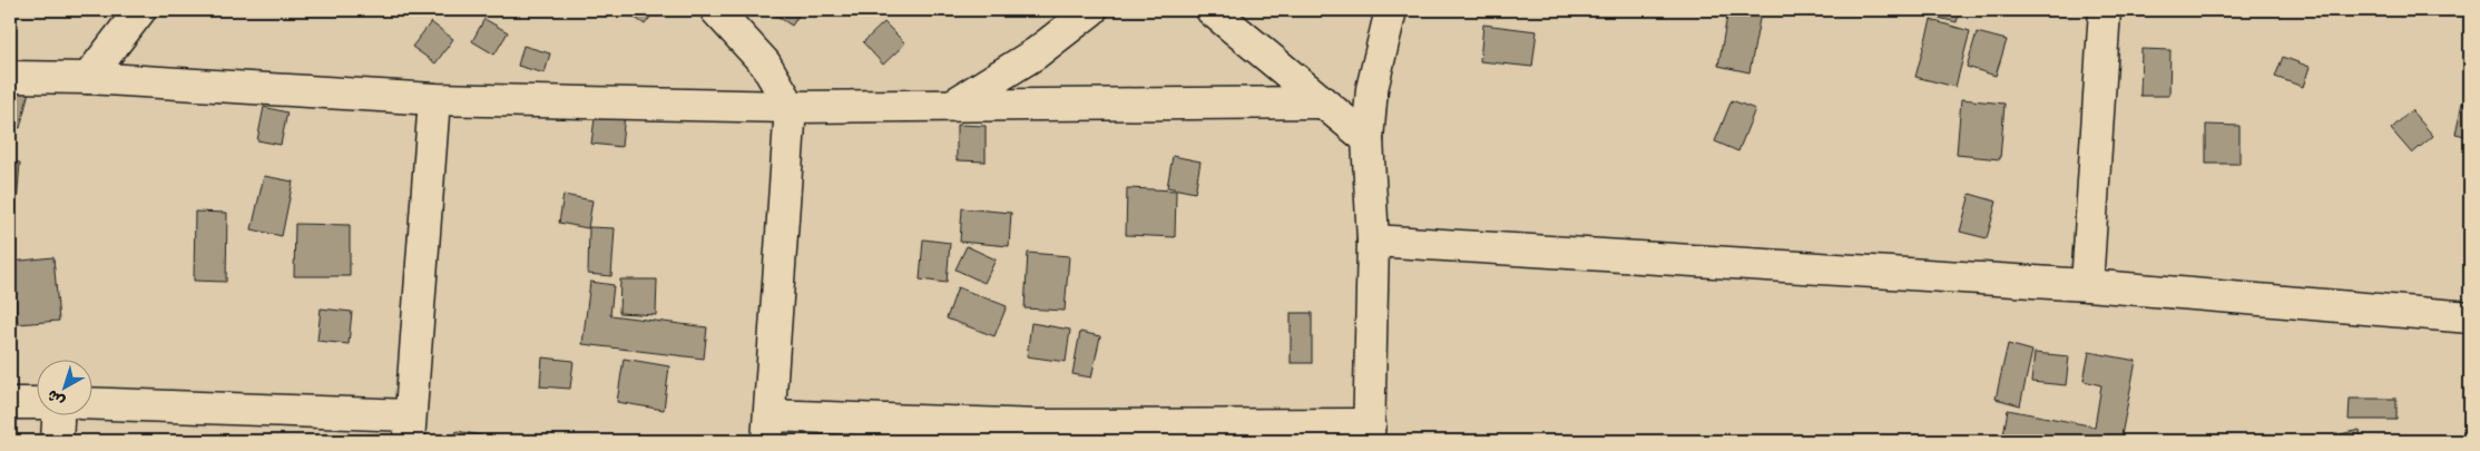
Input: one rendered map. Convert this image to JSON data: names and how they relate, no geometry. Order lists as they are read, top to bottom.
{
  "north": "bottom left"
}
